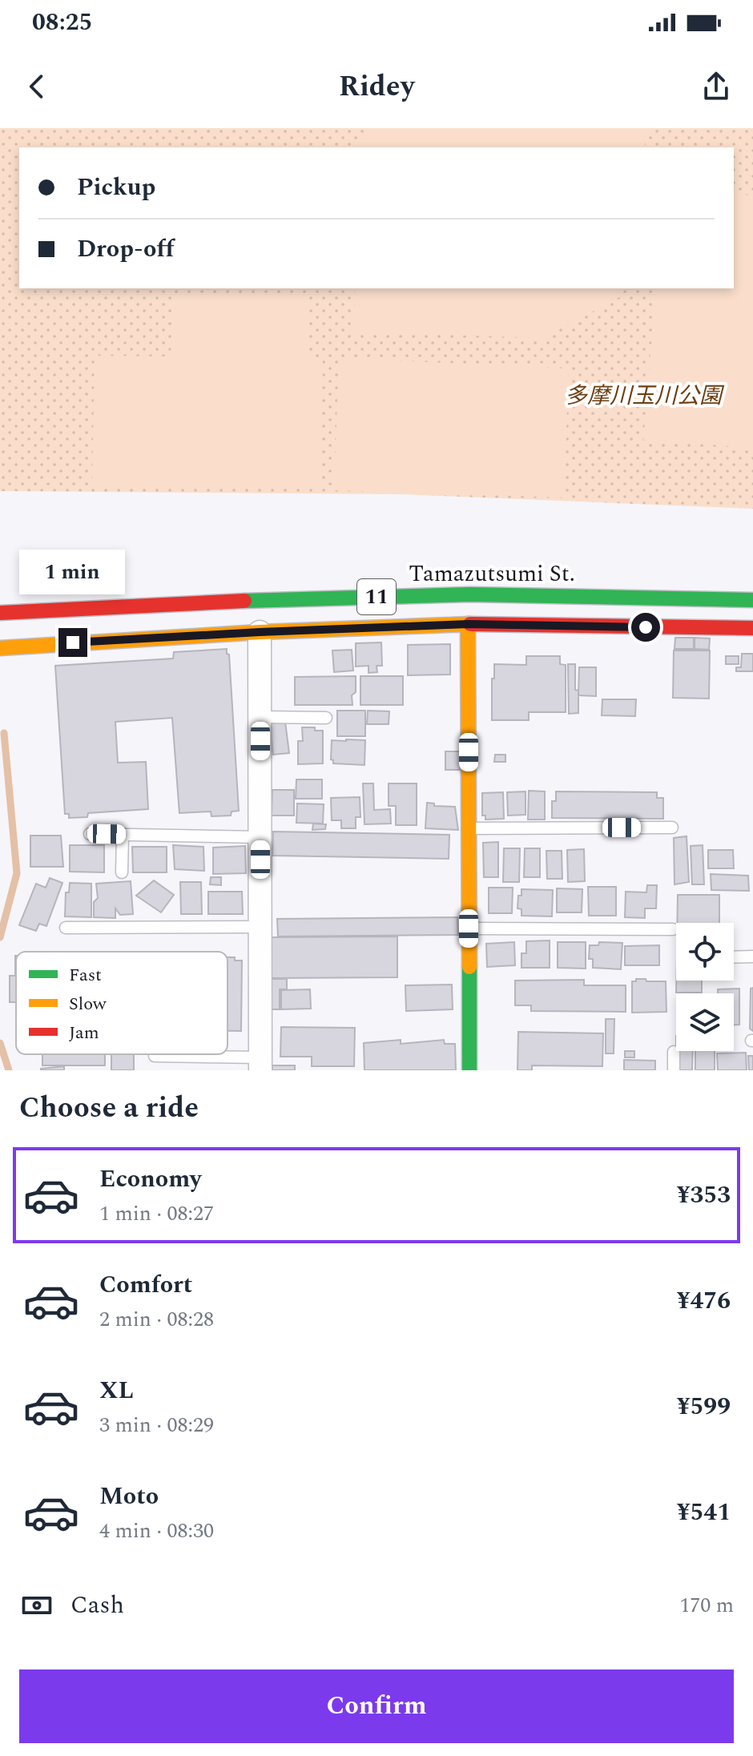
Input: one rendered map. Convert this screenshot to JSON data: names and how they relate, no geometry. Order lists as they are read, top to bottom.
{
  "streets": {
    "street": ["Tamazutsumi St.", "11"]
  },
  "parks": ["多摩川玉川公園"],
  "legend": ["Fast", "Slow", "Jam"],
  "page": {
    "status": "08:25",
    "header": "Ridey",
    "banner": ["Pickup", "Drop-off"],
    "bubble": "1 min",
    "heading": "Choose a ride",
    "list": [
      {
        "name": "Economy",
        "note": "1 min · 08:27",
        "value": "¥353"
      },
      {
        "name": "Comfort",
        "note": "2 min · 08:28",
        "value": "¥476"
      },
      {
        "name": "XL",
        "note": "3 min · 08:29",
        "value": "¥599"
      },
      {
        "name": "Moto",
        "note": "4 min · 08:30",
        "value": "¥541"
      }
    ],
    "pay": ["Cash", "170 m"],
    "buttons": "Confirm"
  }
}
